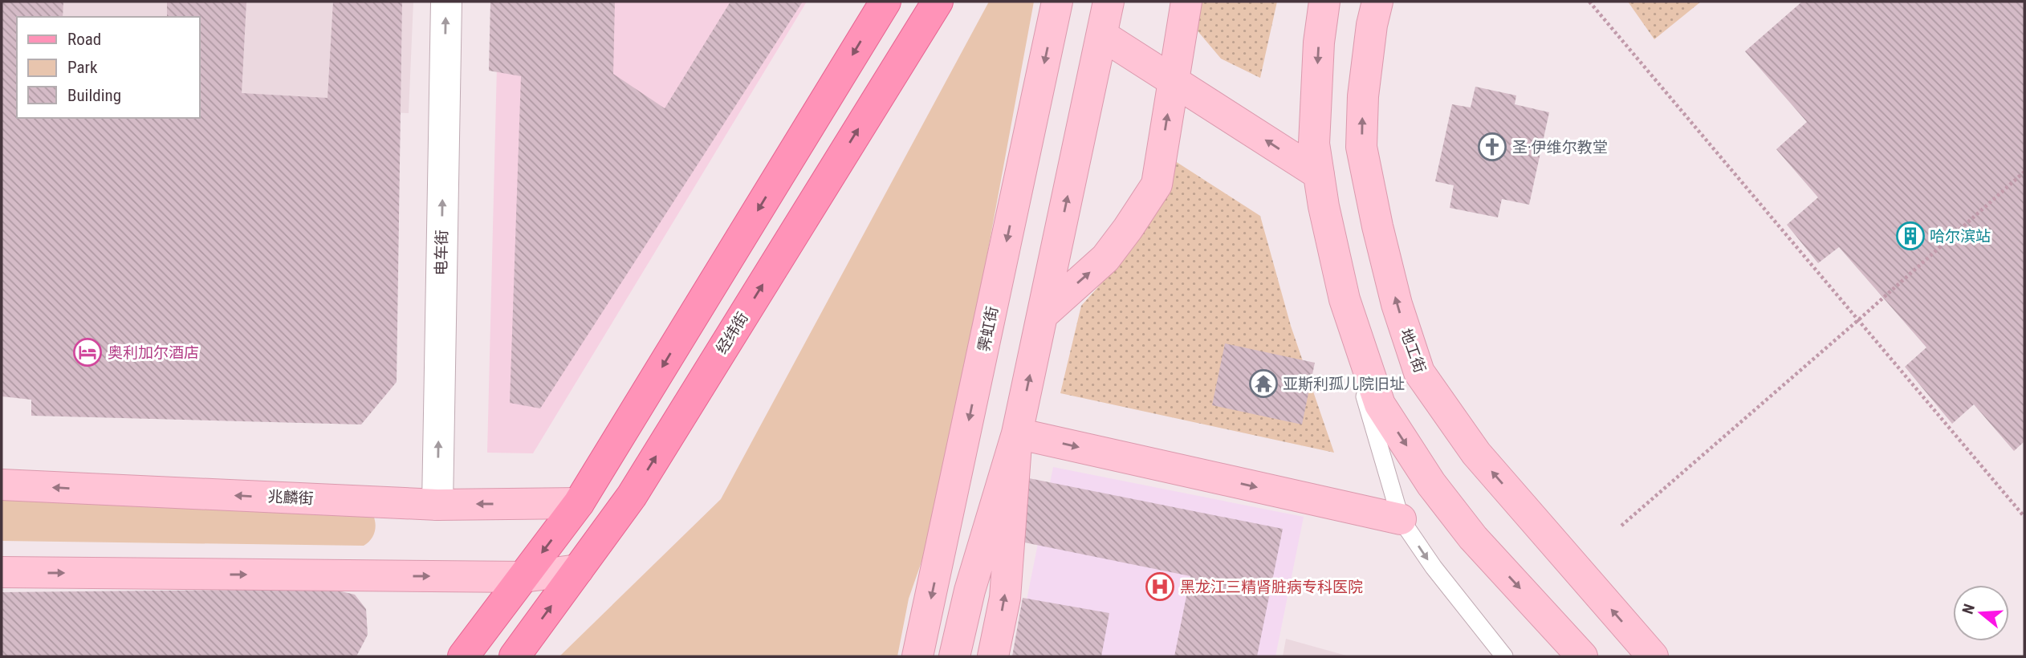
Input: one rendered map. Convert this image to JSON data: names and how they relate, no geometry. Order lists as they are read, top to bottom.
{
  "streets": {
    "main road": [
      "霁虹街",
      "经纬街",
      "地工街",
      "兆麟街"
    ],
    "street": ["电车街"]
  },
  "crossings": [
    ["电车街", "兆麟街"]
  ],
  "one_way": ["电车街"],
  "places": {
    "church": ["圣·伊维尔教堂"],
    "building": ["哈尔滨站"],
    "hotel": ["奥利加尔酒店"],
    "temple": ["亚斯利孤儿院旧址"],
    "hospital": ["黑龙江三精肾脏病专科医院"]
  },
  "legend": ["Road", "Park", "Building"],
  "north": "left"
}
